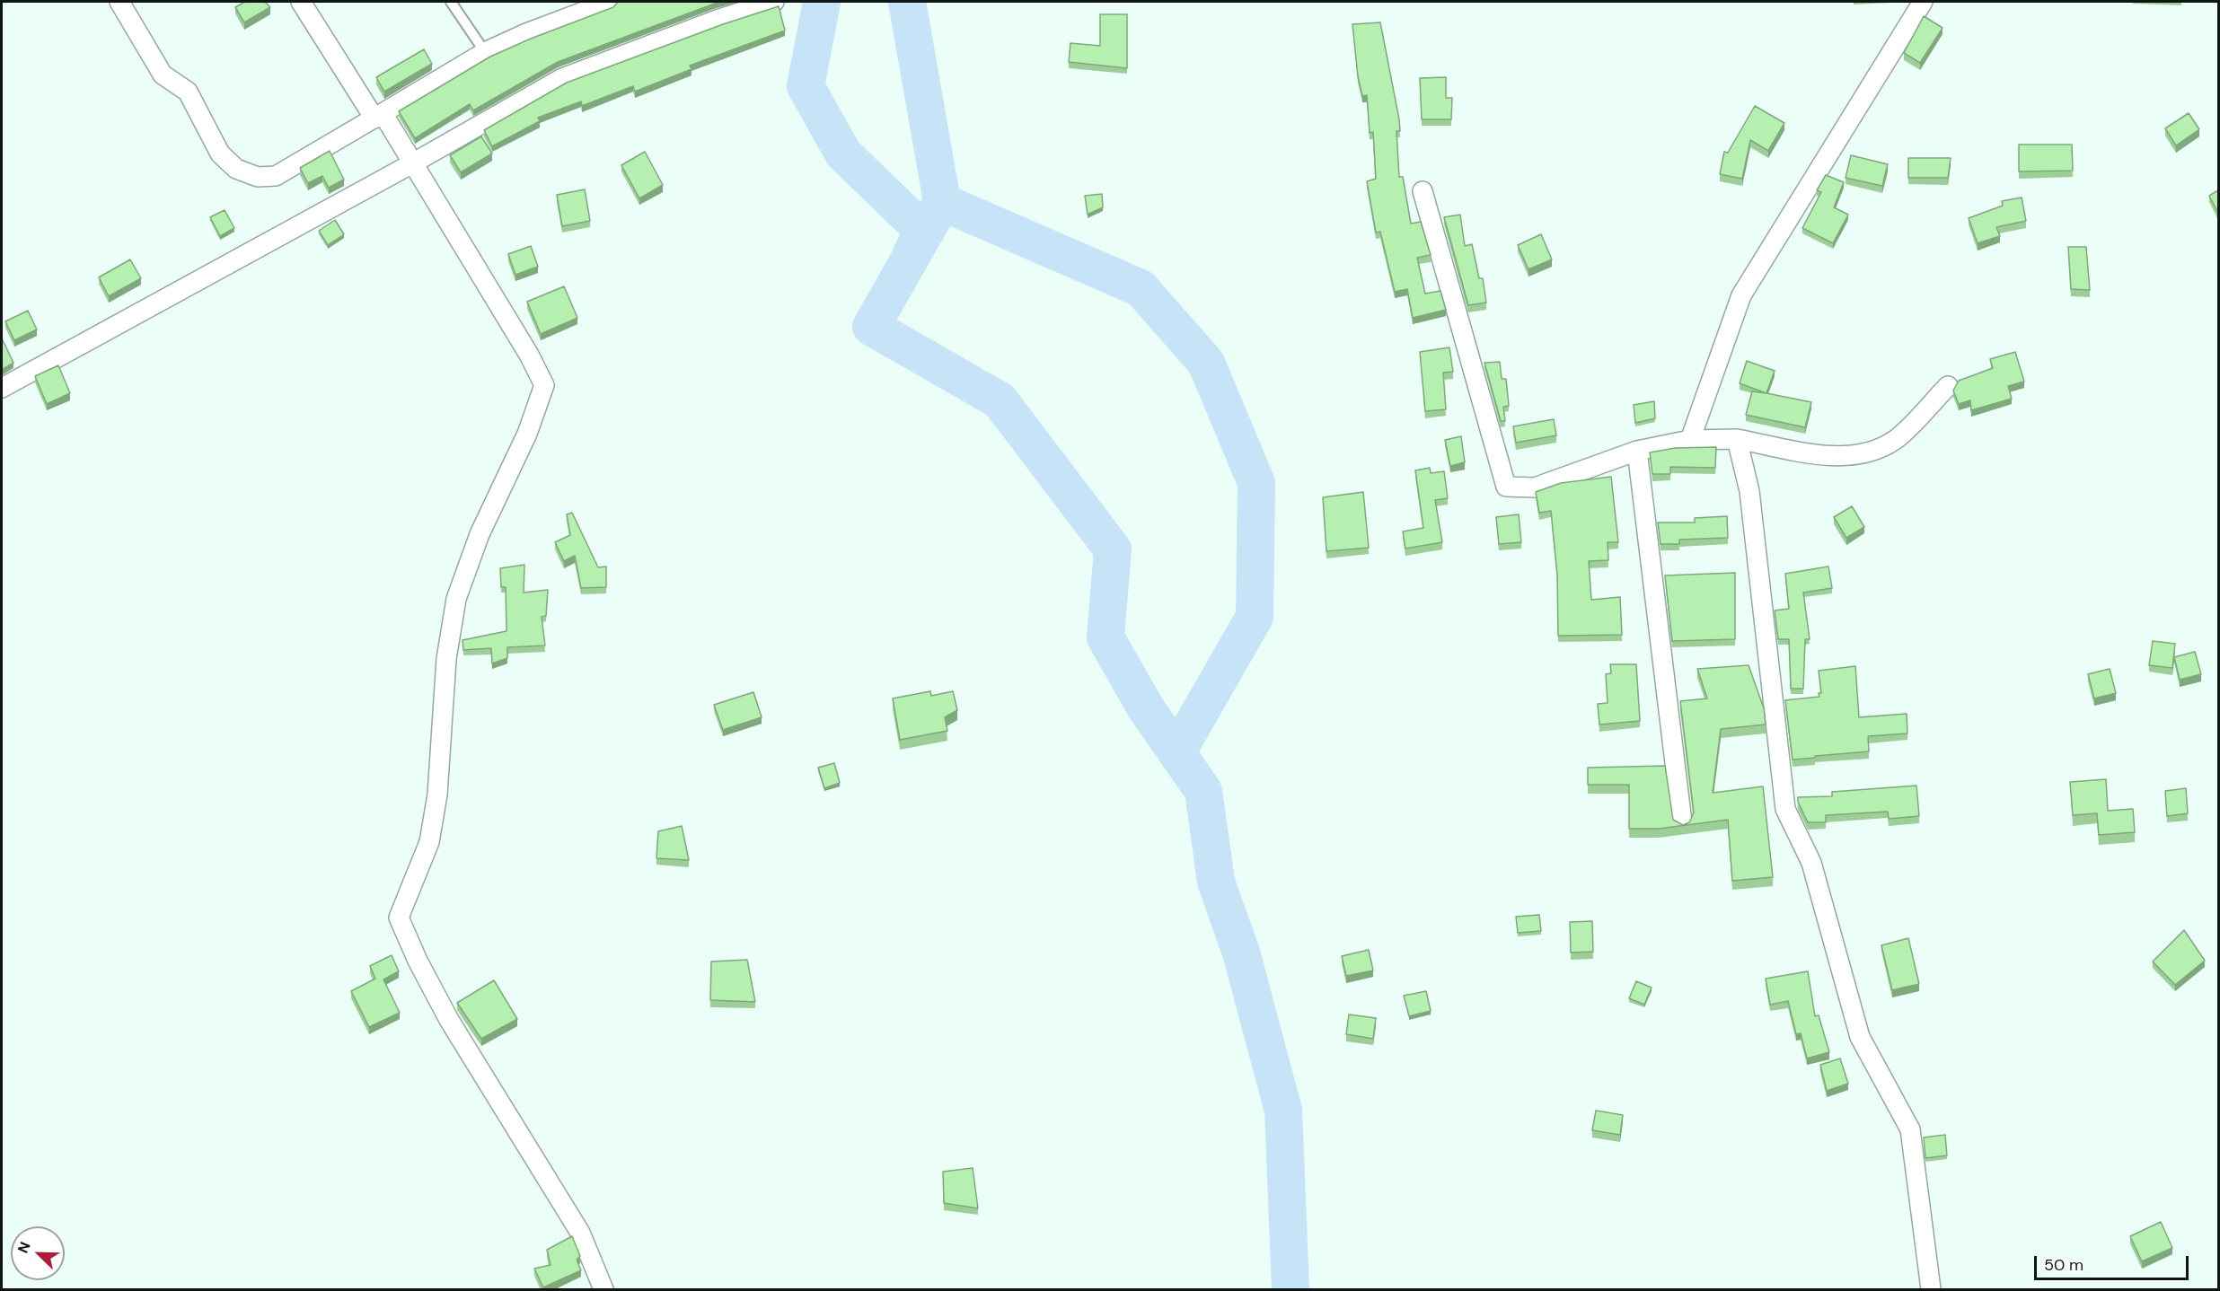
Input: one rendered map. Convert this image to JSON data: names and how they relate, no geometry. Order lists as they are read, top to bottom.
{
  "scale_bar": "50 m",
  "north": "top left"
}
